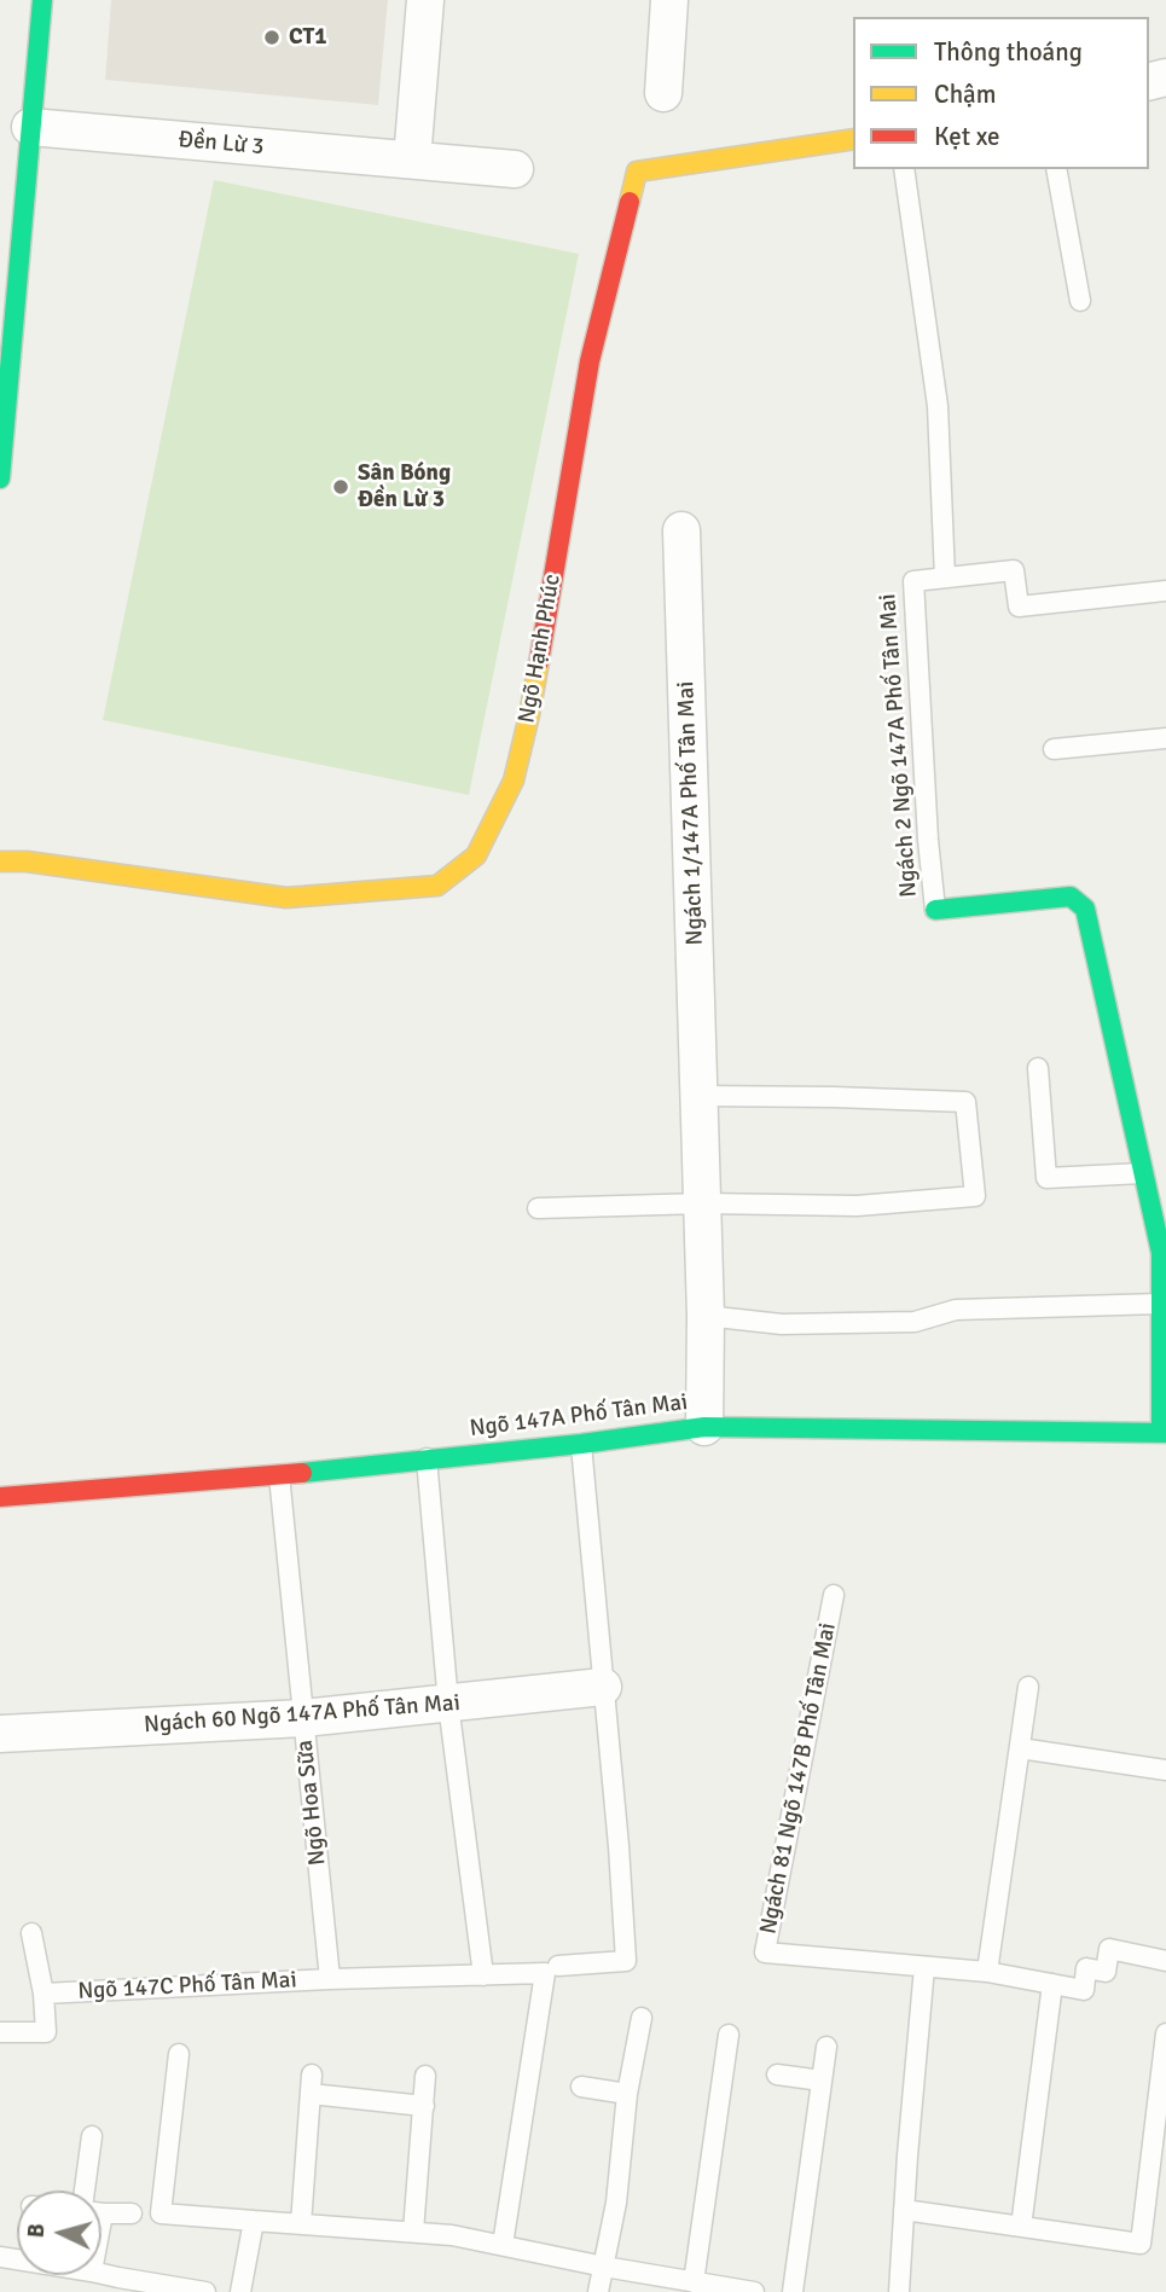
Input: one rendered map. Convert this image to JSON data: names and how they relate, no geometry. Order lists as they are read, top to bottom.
{
  "streets": {
    "street": [
      "Đền Lừ 3",
      "Ngõ Hạnh Phúc",
      "Ngách 2 Ngõ 147A Phố Tân Mai",
      "Ngách 1/147A Phố Tân Mai",
      "Ngõ 147A Phố Tân Mai",
      "Ngách 60 Ngõ 147A Phố Tân Mai"
    ],
    "lane": ["Ngách 81 Ngõ 147B Phố Tân Mai", "Ngõ Hoa Sữa", "Ngõ 147C Phố Tân Mai"]
  },
  "crossings": [
    ["Ngách 2 Ngõ 147A Phố Tân Mai", "Ngõ 147A Phố Tân Mai"],
    ["Ngách 1/147A Phố Tân Mai", "Ngõ 147A Phố Tân Mai"],
    ["Ngõ 147A Phố Tân Mai", "Ngõ Hoa Sữa"],
    ["Ngách 60 Ngõ 147A Phố Tân Mai", "Ngõ Hoa Sữa"],
    ["Ngõ Hoa Sữa", "Ngõ 147C Phố Tân Mai"]
  ],
  "places": ["CT1", "Sân Bóng Đền Lừ 3"],
  "legend": ["Thông thoáng", "Chậm", "Kẹt xe"],
  "north": "left"
}
